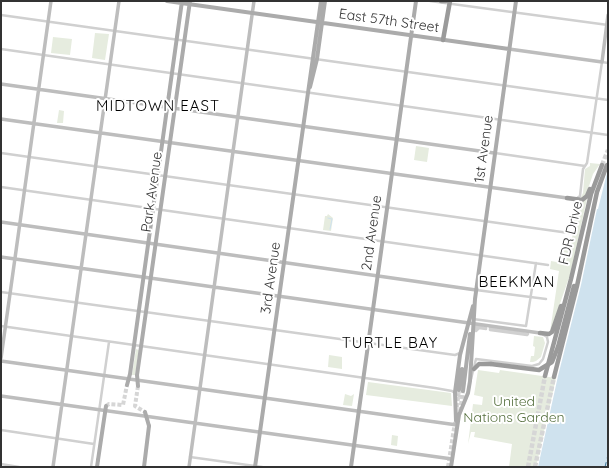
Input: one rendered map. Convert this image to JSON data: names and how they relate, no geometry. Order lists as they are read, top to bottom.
{
  "streets": {
    "highway": ["FDR Drive"],
    "main road": [
      "East 57th Street",
      "1st Avenue",
      "Park Avenue",
      "2nd Avenue",
      "3rd Avenue"
    ]
  },
  "crossings": [
    ["East 57th Street", "1st Avenue"],
    ["East 57th Street", "Park Avenue"],
    ["East 57th Street", "2nd Avenue"],
    ["East 57th Street", "3rd Avenue"]
  ],
  "districts": ["MIDTOWN EAST", "BEEKMAN", "TURTLE BAY"],
  "parks": ["United Nations Garden"]
}
